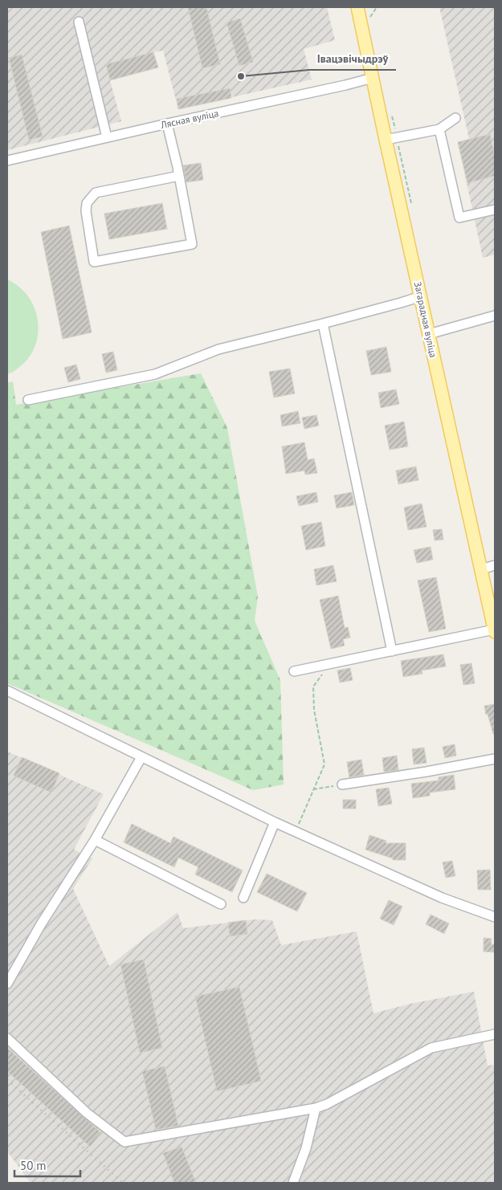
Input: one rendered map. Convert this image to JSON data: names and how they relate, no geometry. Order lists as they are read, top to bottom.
{
  "streets": {
    "main road": ["Загарадная вуліца"],
    "street": ["Лясная вуліца"]
  },
  "crossings": [
    ["Лясная вуліца", "Загарадная вуліца"]
  ],
  "places": ["Івацэвічыдрэў"],
  "scale_bar": "50 m"
}
